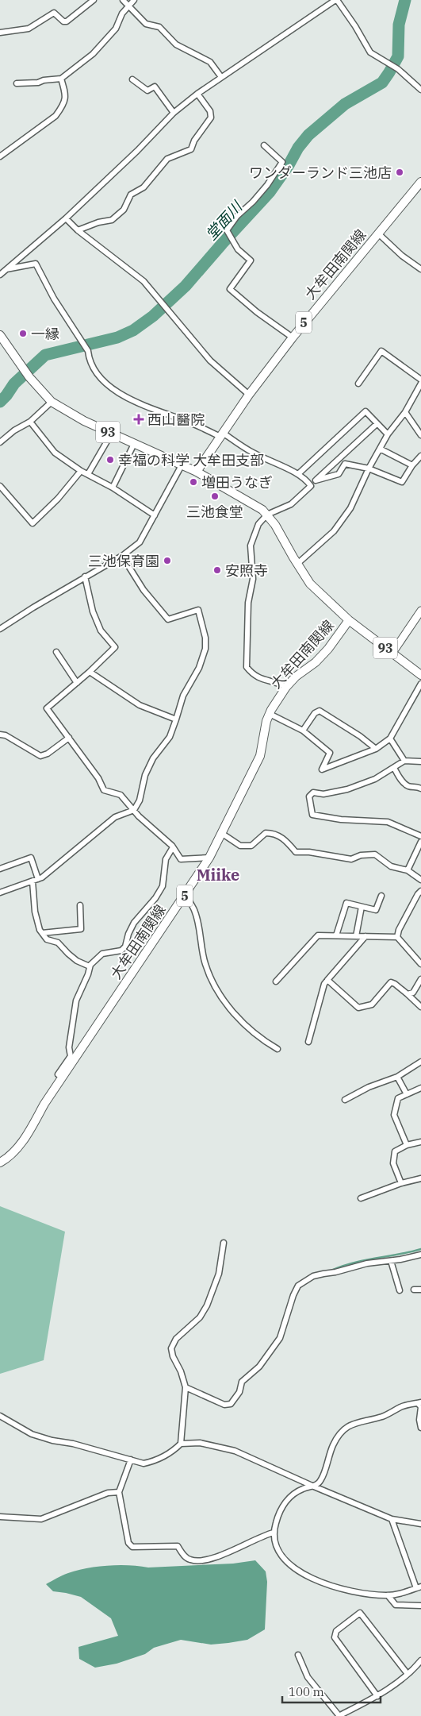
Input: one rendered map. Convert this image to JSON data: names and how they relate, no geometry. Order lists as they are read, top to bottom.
{
  "streets": {
    "main road": ["大牟田南関線", "5", "93"]
  },
  "crossings": [
    ["大牟田南関線", "93"]
  ],
  "districts": ["Miike"],
  "water": ["堂面川"],
  "places": {
    "other": [
      "ワンダーランド三池店",
      "一縁",
      "幸福の科学 大牟田支部",
      "増田うなぎ",
      "三池食堂",
      "三池保育園",
      "安照寺"
    ],
    "health": ["西山醫院"]
  },
  "scale_bar": "100 m"
}
